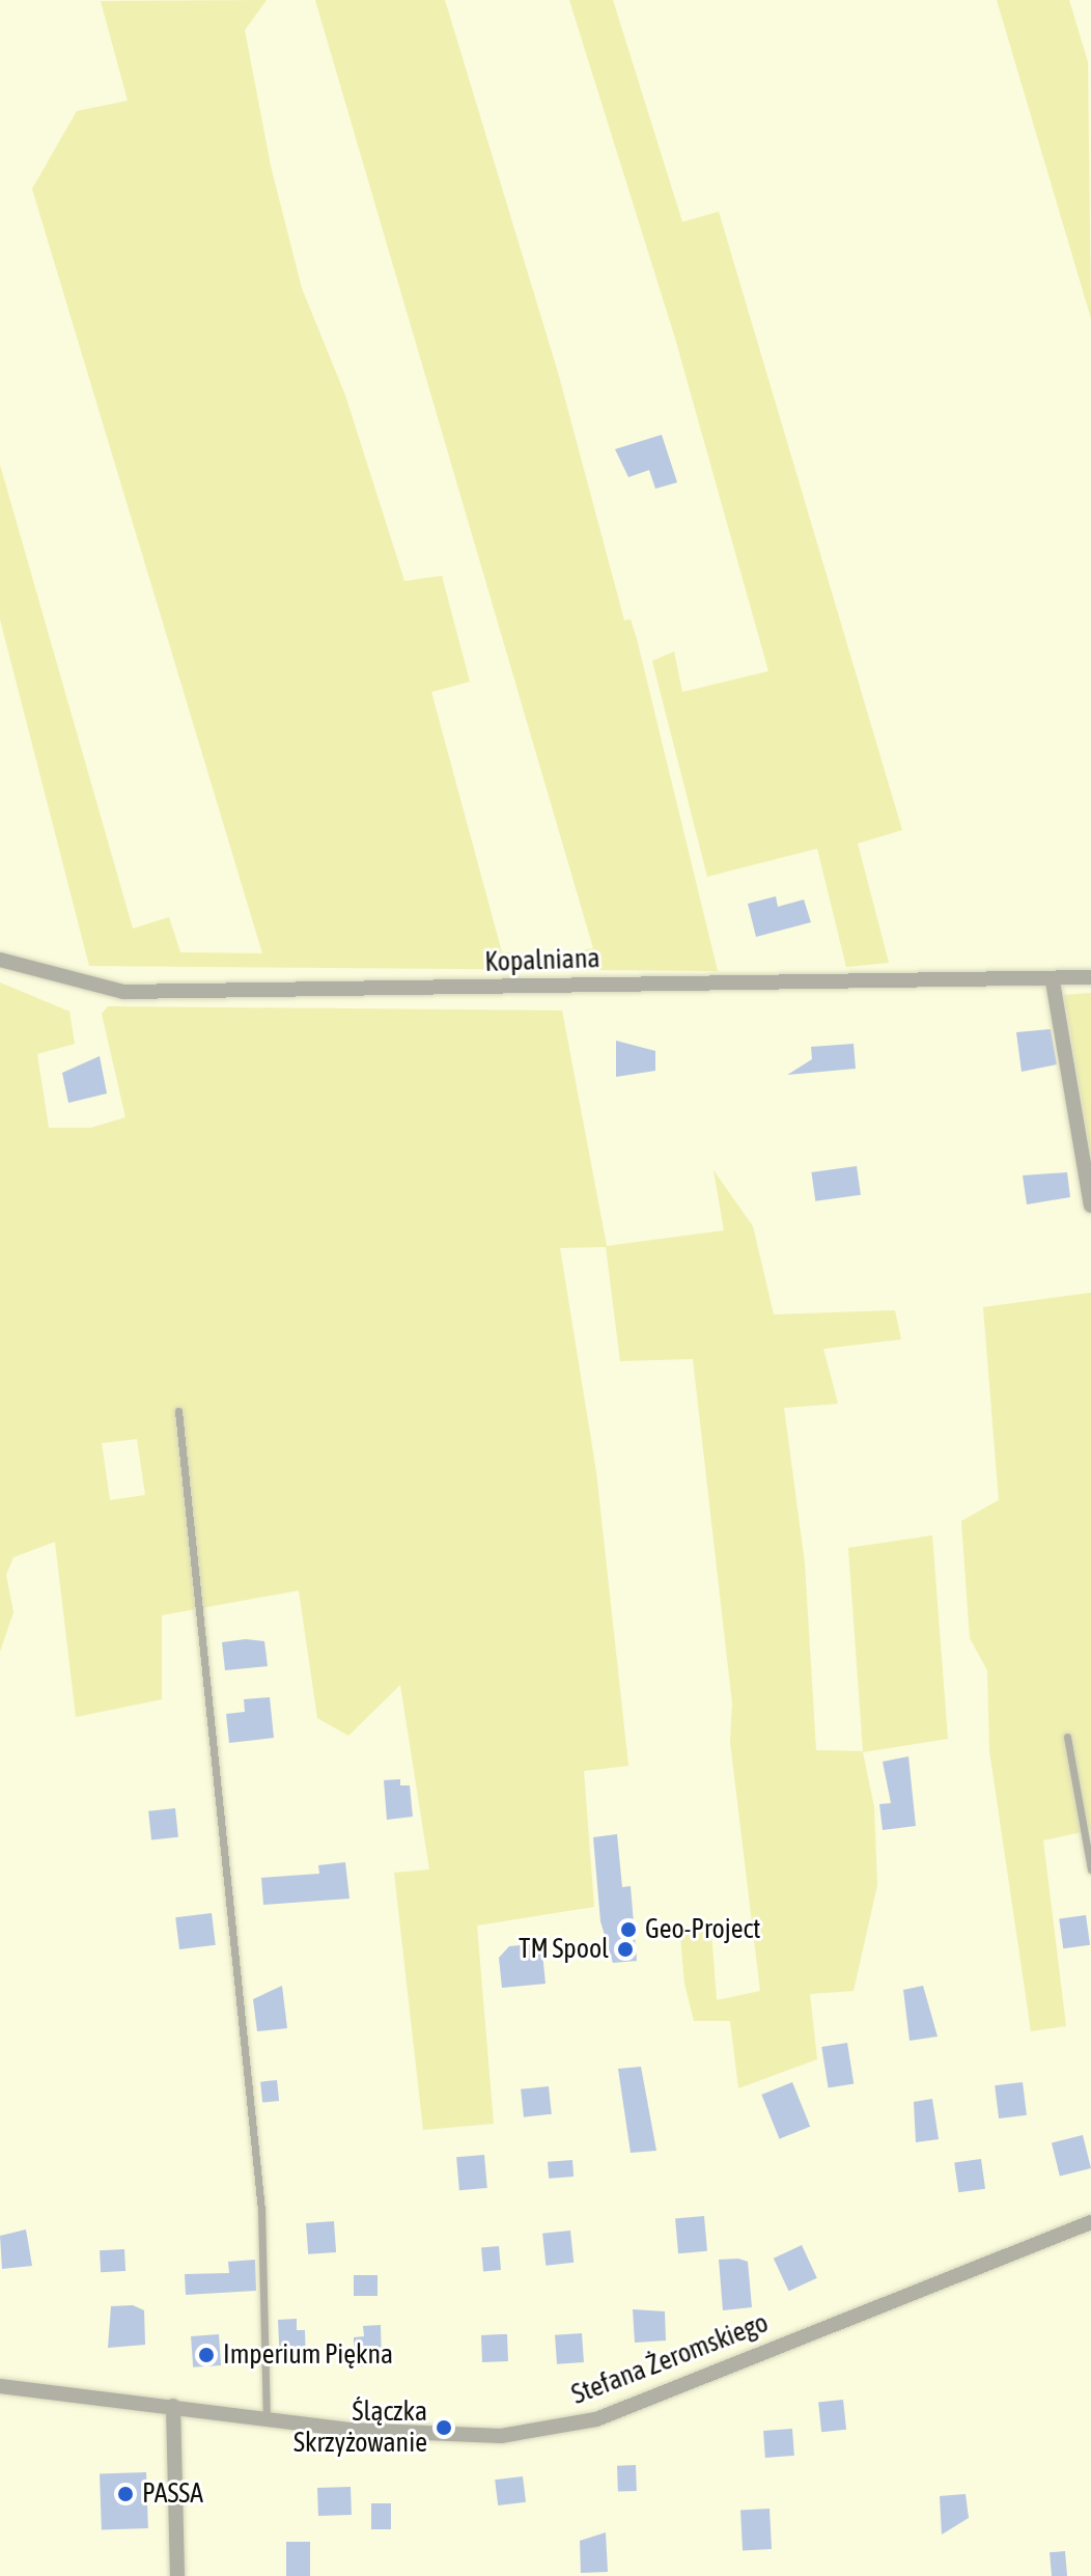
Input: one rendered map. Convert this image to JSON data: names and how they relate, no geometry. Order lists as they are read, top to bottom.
{
  "streets": {
    "street": ["Kopalniana", "Stefana Żeromskiego"]
  },
  "places": [
    "Geo-Project",
    "TM Spool",
    "Imperium Piękna",
    "Ślączka Skrzyżowanie",
    "PASSA"
  ]
}
